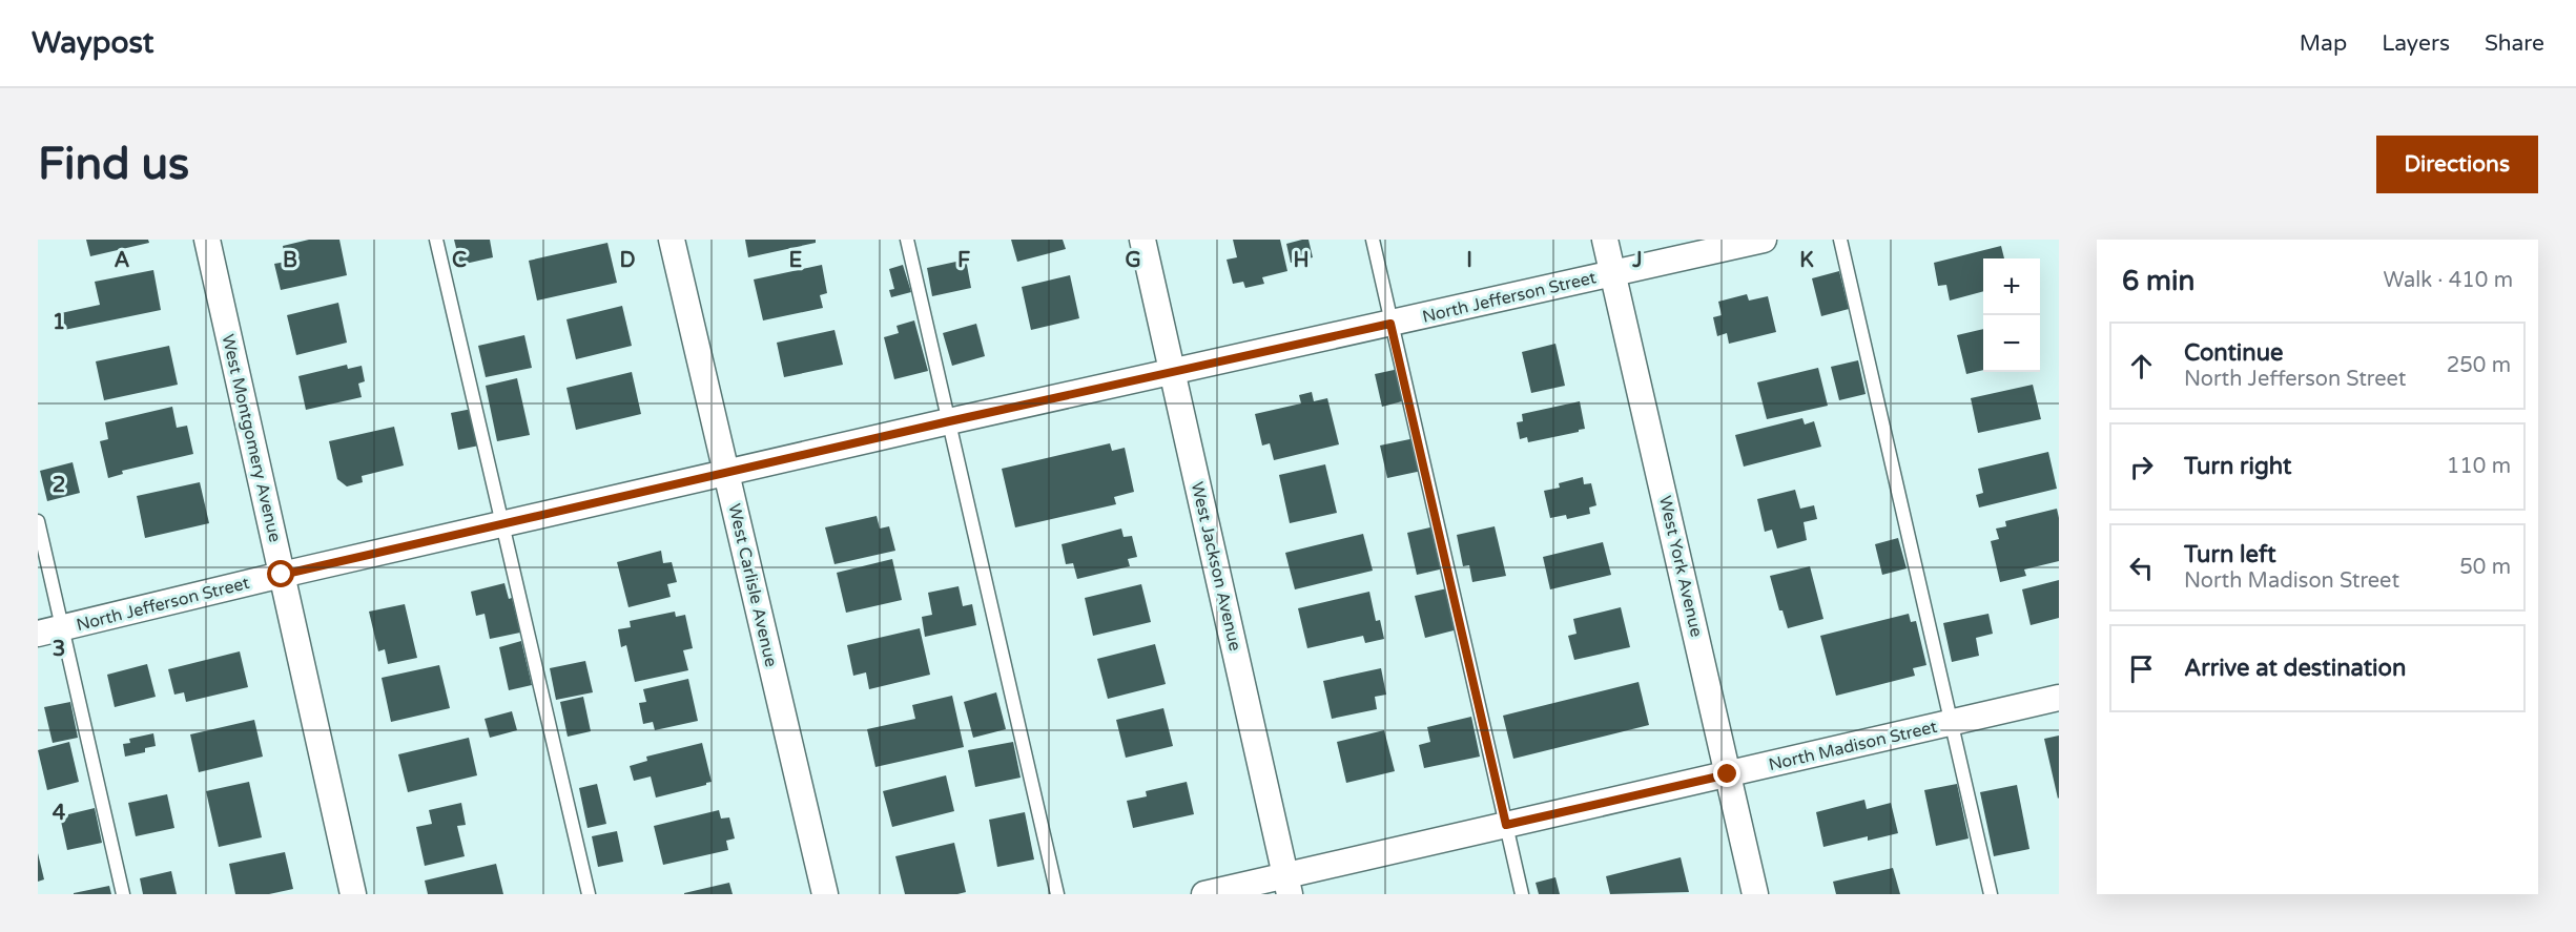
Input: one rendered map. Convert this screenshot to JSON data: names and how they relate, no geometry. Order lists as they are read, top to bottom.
{
  "streets": {
    "street": [
      "North Jefferson Street",
      "West Montgomery Avenue",
      "West Jackson Avenue",
      "West York Avenue",
      "West Carlisle Avenue",
      "North Madison Street"
    ]
  },
  "crossings": [
    ["North Jefferson Street", "West Montgomery Avenue"],
    ["North Jefferson Street", "West Jackson Avenue"],
    ["North Jefferson Street", "West York Avenue"],
    ["North Jefferson Street", "West Carlisle Avenue"],
    ["West Jackson Avenue", "North Madison Street"],
    ["West York Avenue", "North Madison Street"]
  ],
  "page": {
    "header": "Waypost",
    "nav": ["Map", "Layers", "Share"],
    "buttons": "Directions",
    "title": "Find us",
    "heading": ["6 min", "Walk · 410 m"],
    "map_buttons": ["+", "−"],
    "list": [
      ["Continue", "North Jefferson Street", "250 m"],
      ["Turn right", "110 m"],
      ["Turn left", "North Madison Street", "50 m"],
      "Arrive at destination"
    ]
  },
  "grid": {
    "columns": [
      "A",
      "B",
      "C",
      "D",
      "E",
      "F",
      "G",
      "H",
      "I",
      "J",
      "K"
    ],
    "rows": [
      "1",
      "2",
      "3",
      "4"
    ]
  }
}
